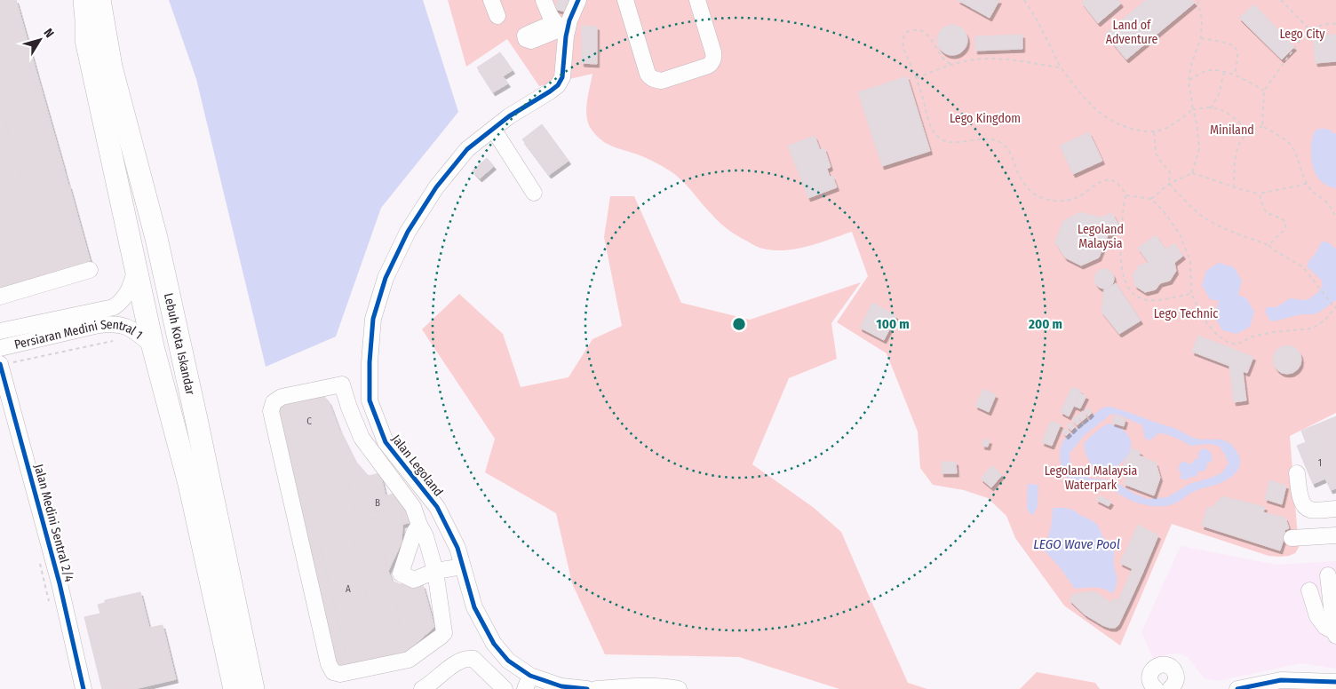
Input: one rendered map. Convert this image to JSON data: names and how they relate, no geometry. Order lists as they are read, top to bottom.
{
  "streets": {
    "highway": ["Lebuh Kota Iskandar"],
    "street": ["Persiaran Medini Sentral 1", "Jalan Legoland", "Jalan Medini Sentral 2/4"]
  },
  "crossings": [
    ["Persiaran Medini Sentral 1", "Lebuh Kota Iskandar"]
  ],
  "water": ["LEGO Wave Pool"],
  "parks": [
    "Land of Adventure",
    "Lego City",
    "Lego Kingdom",
    "Miniland",
    "Legoland Malaysia",
    "Lego Technic",
    "Legoland Malaysia Waterpark"
  ],
  "house_numbers": [
    "C",
    "1",
    "B",
    "A"
  ],
  "north": "top right",
  "rings": ["100 m", "200 m"]
}
